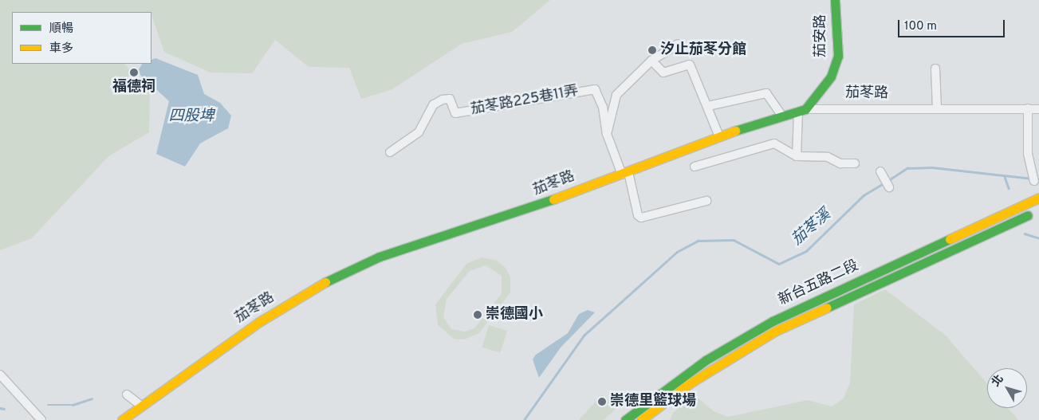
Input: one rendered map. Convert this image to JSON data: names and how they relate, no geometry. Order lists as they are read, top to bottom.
{
  "streets": {
    "main road": ["茄安路", "茄苳路", "新台五路二段"],
    "street": ["茄苳路225巷11弄"]
  },
  "crossings": [
    ["茄安路", "茄苳路"]
  ],
  "water": ["四股埤", "茄苳溪"],
  "places": [
    "汐止茄苳分館",
    "福德祠",
    "崇德國小",
    "崇德里籃球場"
  ],
  "legend": ["順暢", "車多"],
  "scale_bar": "100 m",
  "north": "top left"
}
